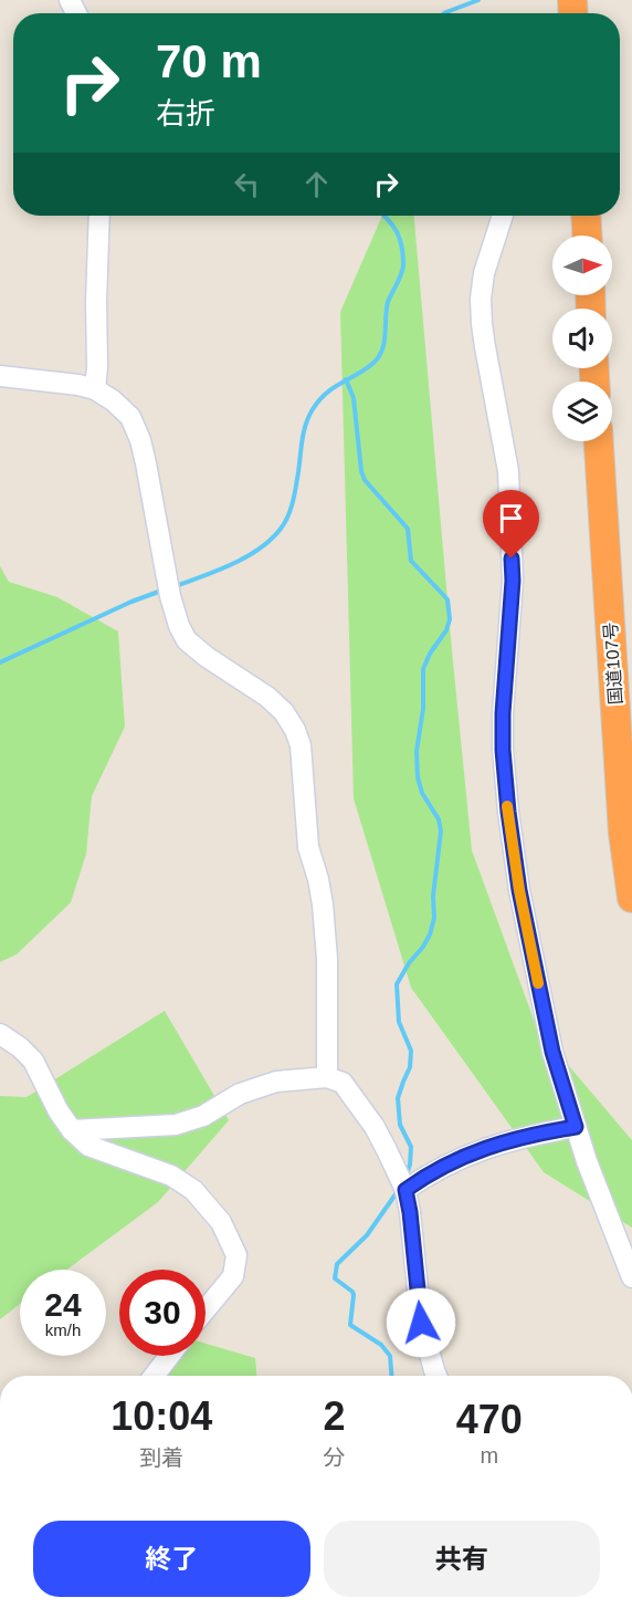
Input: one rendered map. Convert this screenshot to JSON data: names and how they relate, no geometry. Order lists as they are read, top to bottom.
{
  "streets": {
    "highway": ["国道107号"]
  },
  "north": "right",
  "page": {
    "turn": ["70 m", "右折"],
    "speed": "24 km/h",
    "limit": "30",
    "eta": [
      "10:04",
      "到着",
      "2",
      "分",
      "470",
      "m"
    ],
    "buttons": ["終了", "共有"]
  }
}
